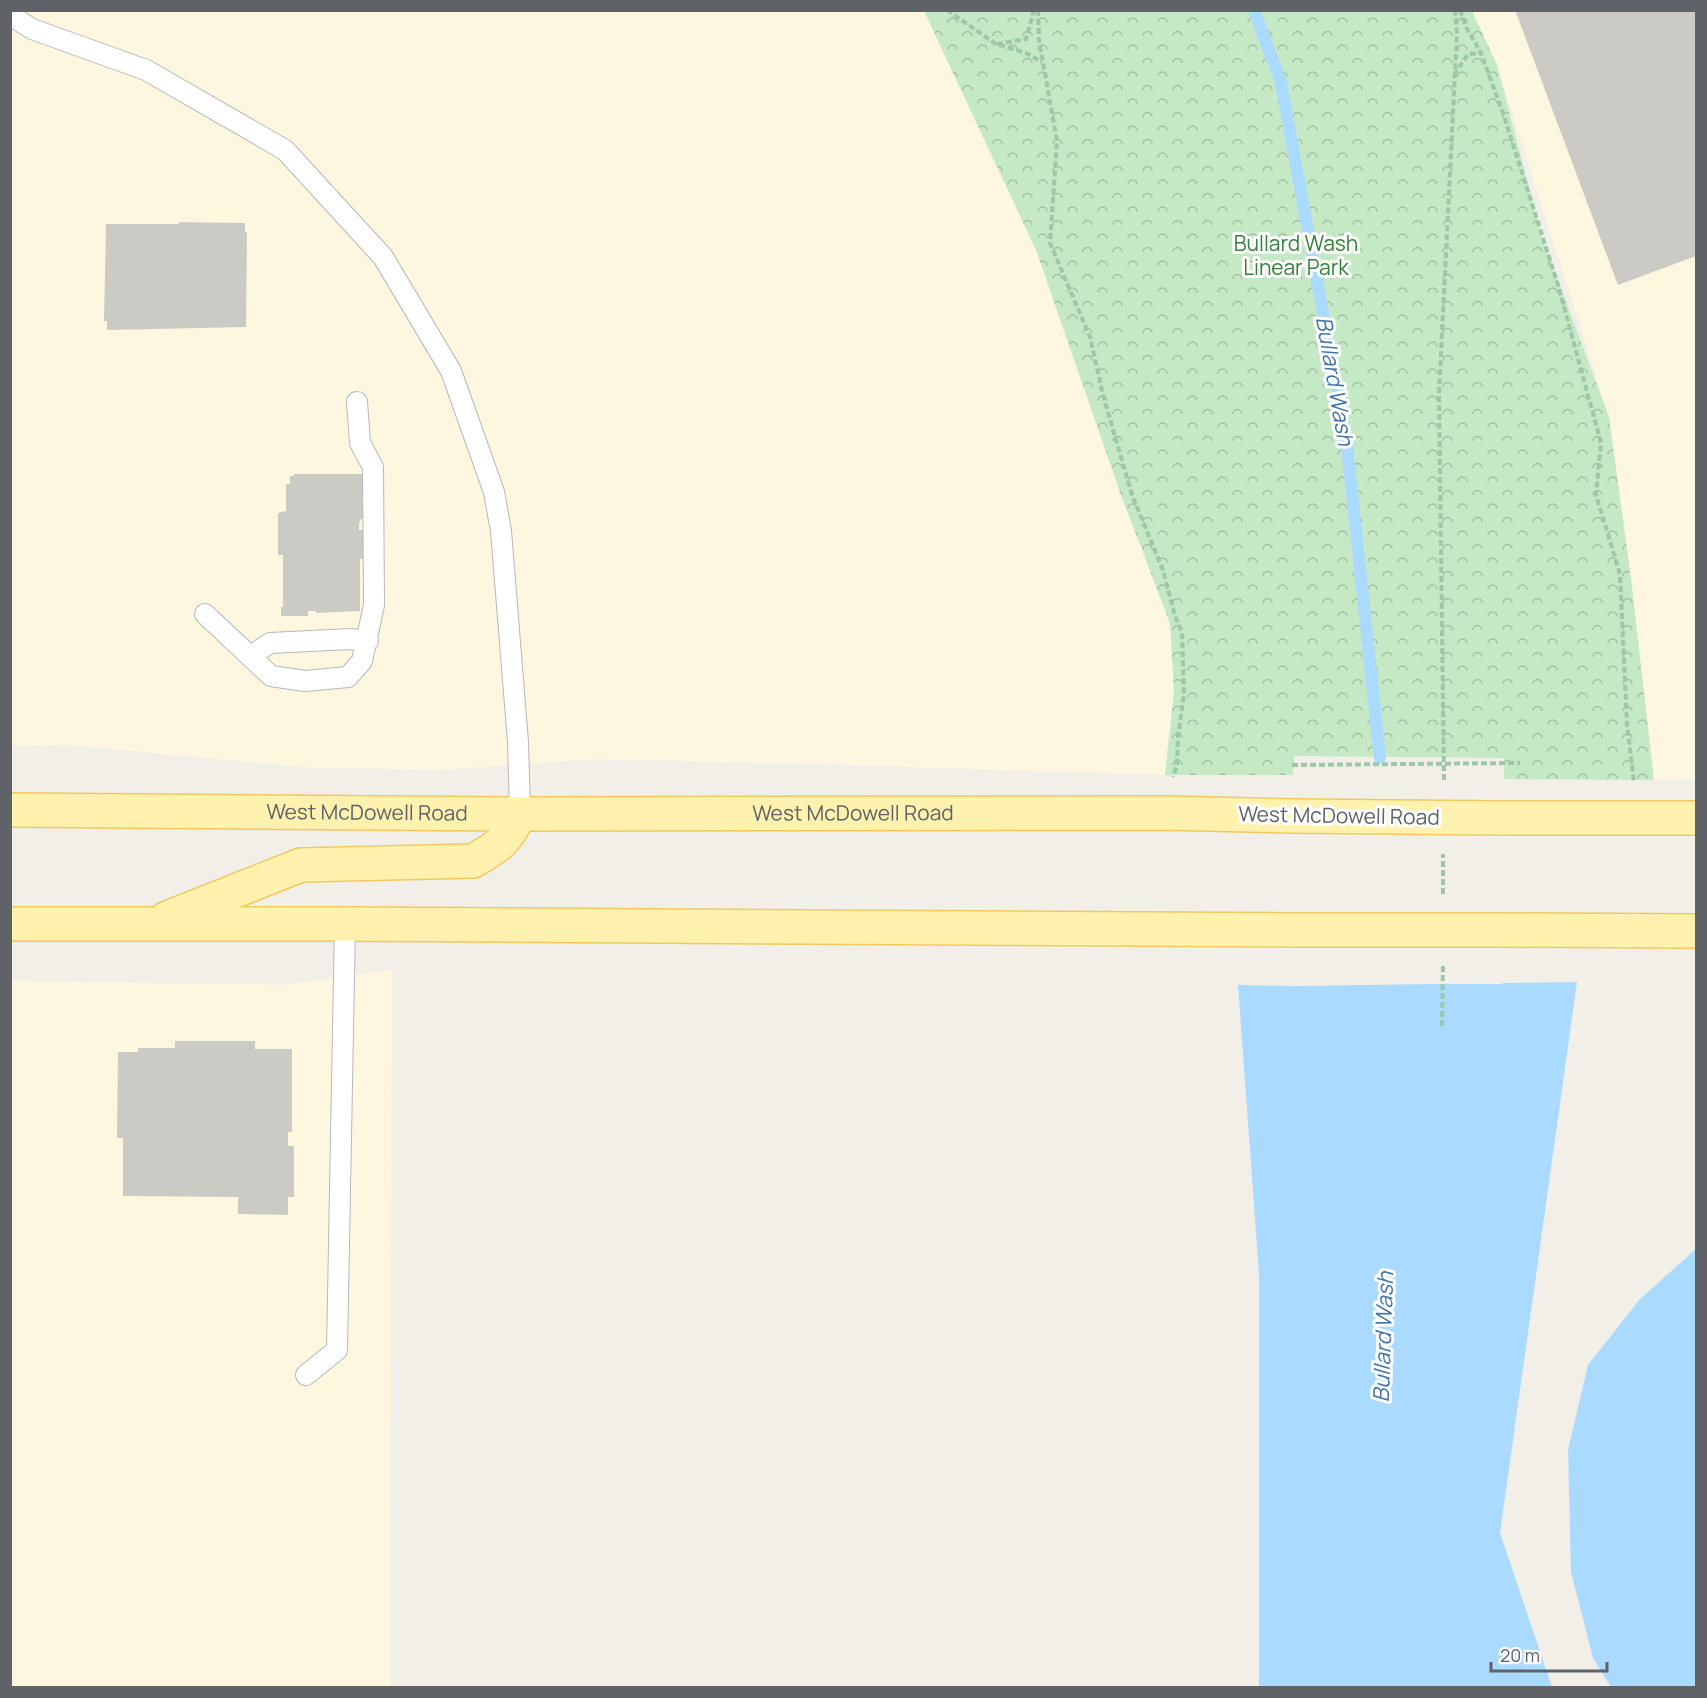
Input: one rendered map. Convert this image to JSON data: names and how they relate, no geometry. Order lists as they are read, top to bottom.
{
  "streets": {
    "main road": ["West McDowell Road"]
  },
  "water": ["Bullard Wash"],
  "parks": ["Bullard Wash Linear Park"],
  "scale_bar": "20 m"
}
